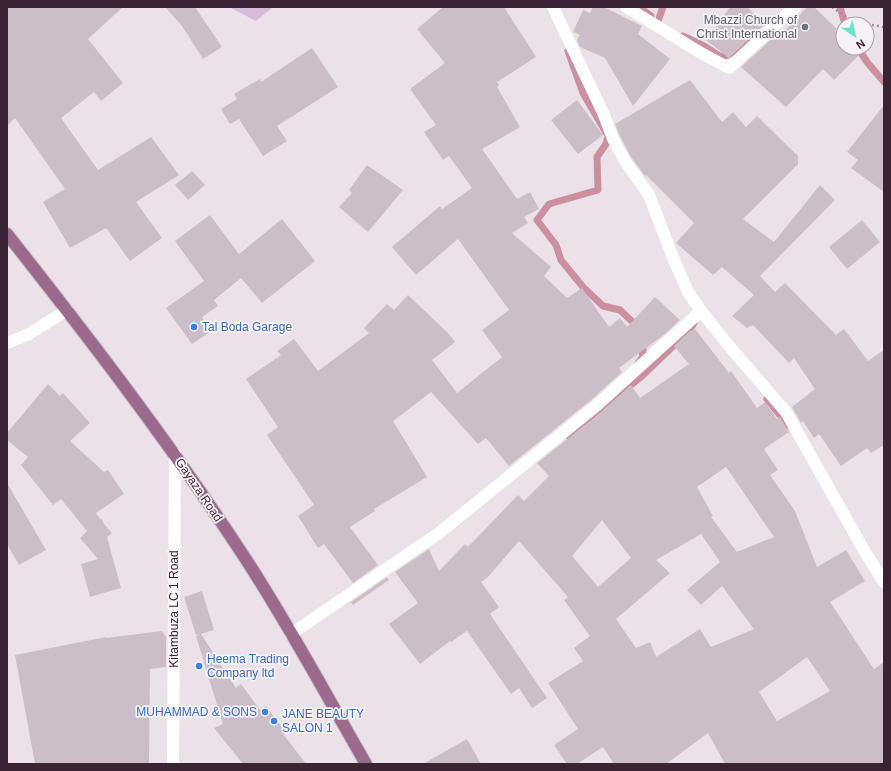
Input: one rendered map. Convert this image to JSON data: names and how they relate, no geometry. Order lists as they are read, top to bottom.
{
  "streets": {
    "main road": ["Gayaza Road"],
    "street": ["Kitambuza LC 1 Road"]
  },
  "crossings": [
    ["Gayaza Road", "Kitambuza LC 1 Road"]
  ],
  "places": [
    "Mbazzi Church of Christ International",
    "Tal Boda Garage",
    "Heema Trading Company ltd",
    "MUHAMMAD & SONS",
    "JANE BEAUTY SALON 1"
  ],
  "north": "bottom right"
}
